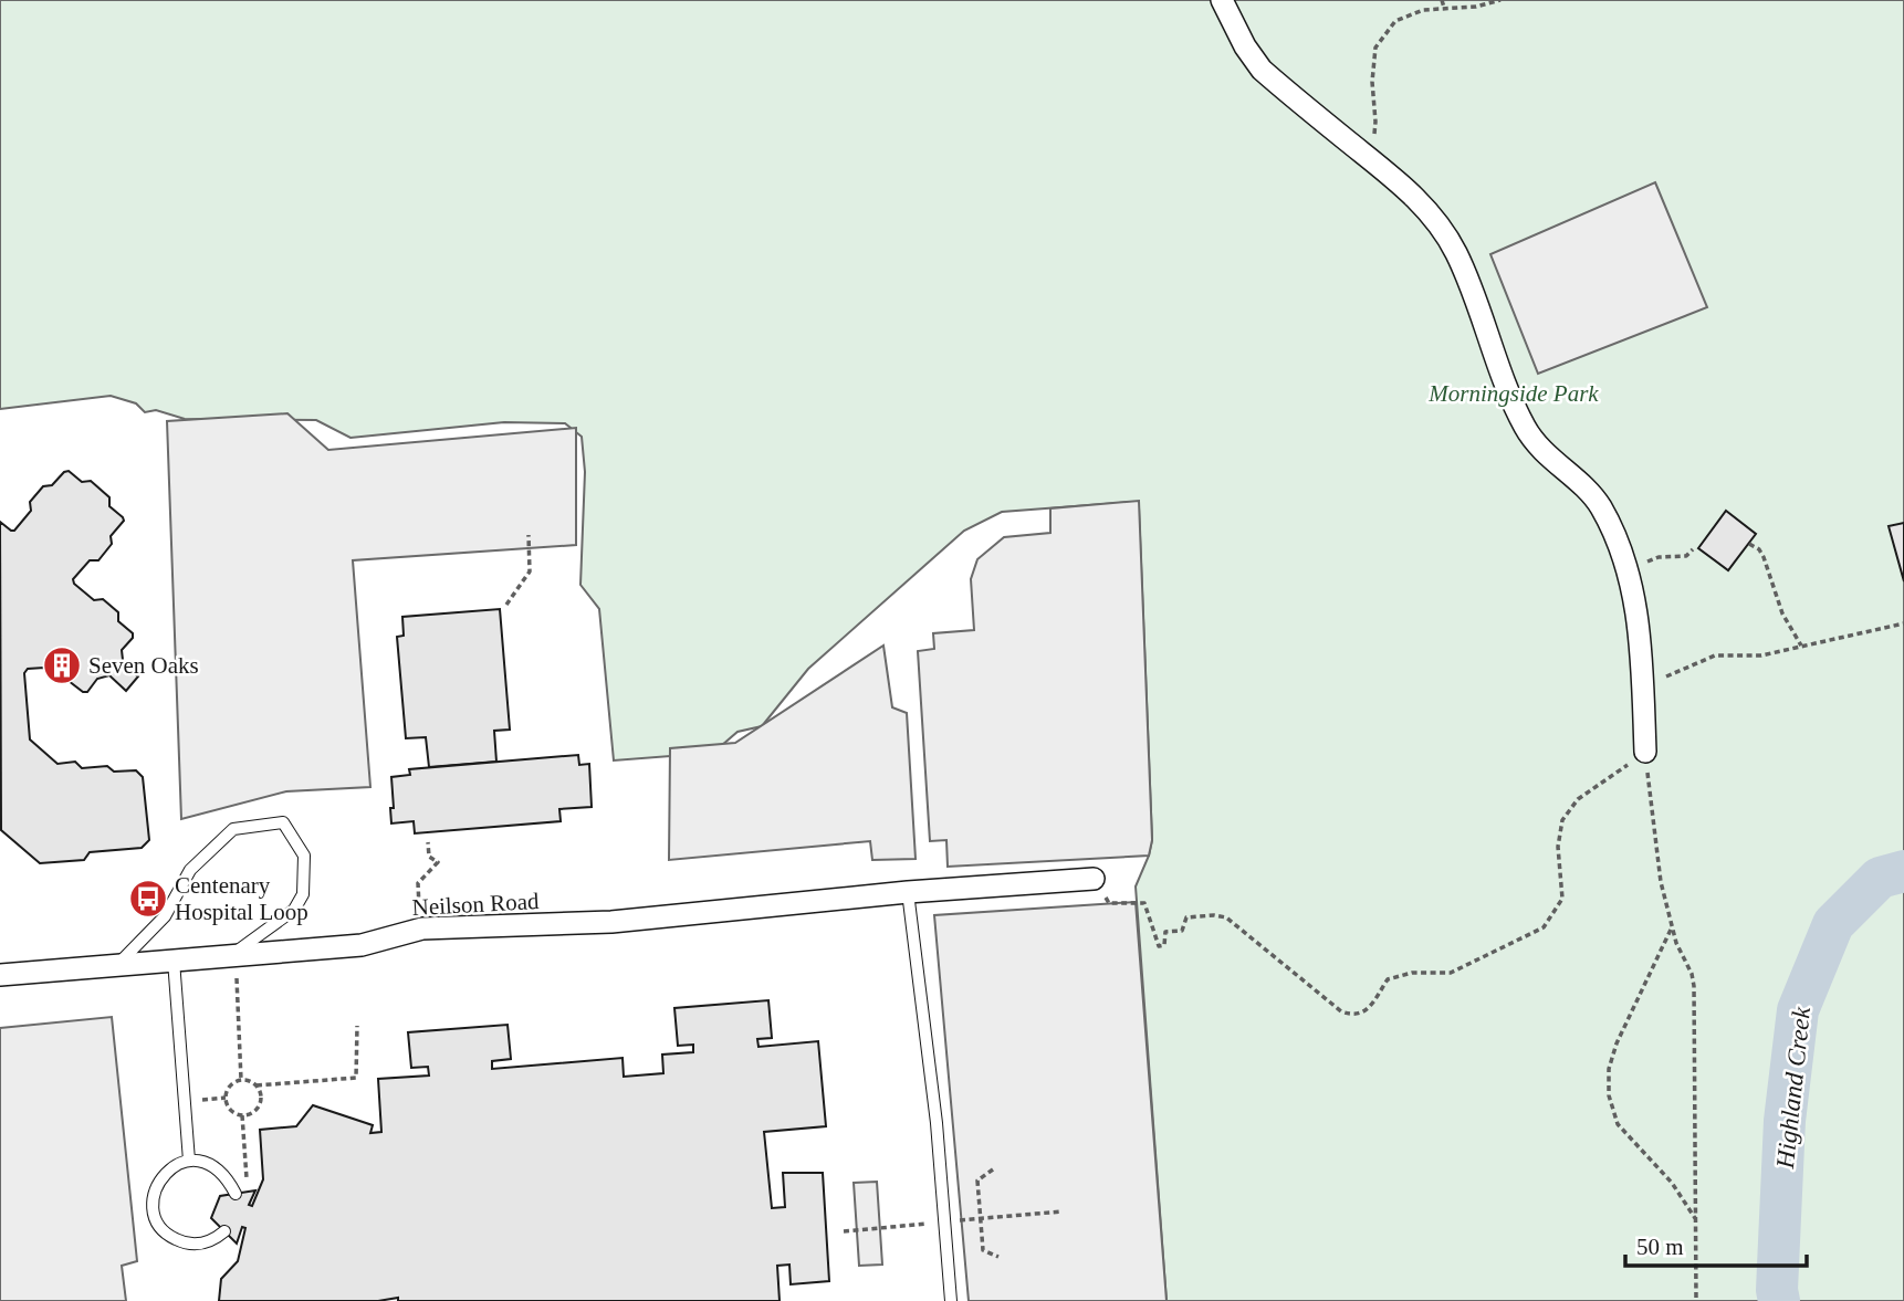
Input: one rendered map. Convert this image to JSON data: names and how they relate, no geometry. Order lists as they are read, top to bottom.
{
  "streets": {
    "street": ["Neilson Road"]
  },
  "water": ["Highland Creek"],
  "parks": ["Morningside Park"],
  "places": {
    "building": ["Seven Oaks"],
    "bus stop": ["Centenary Hospital Loop"]
  },
  "scale_bar": "50 m"
}
